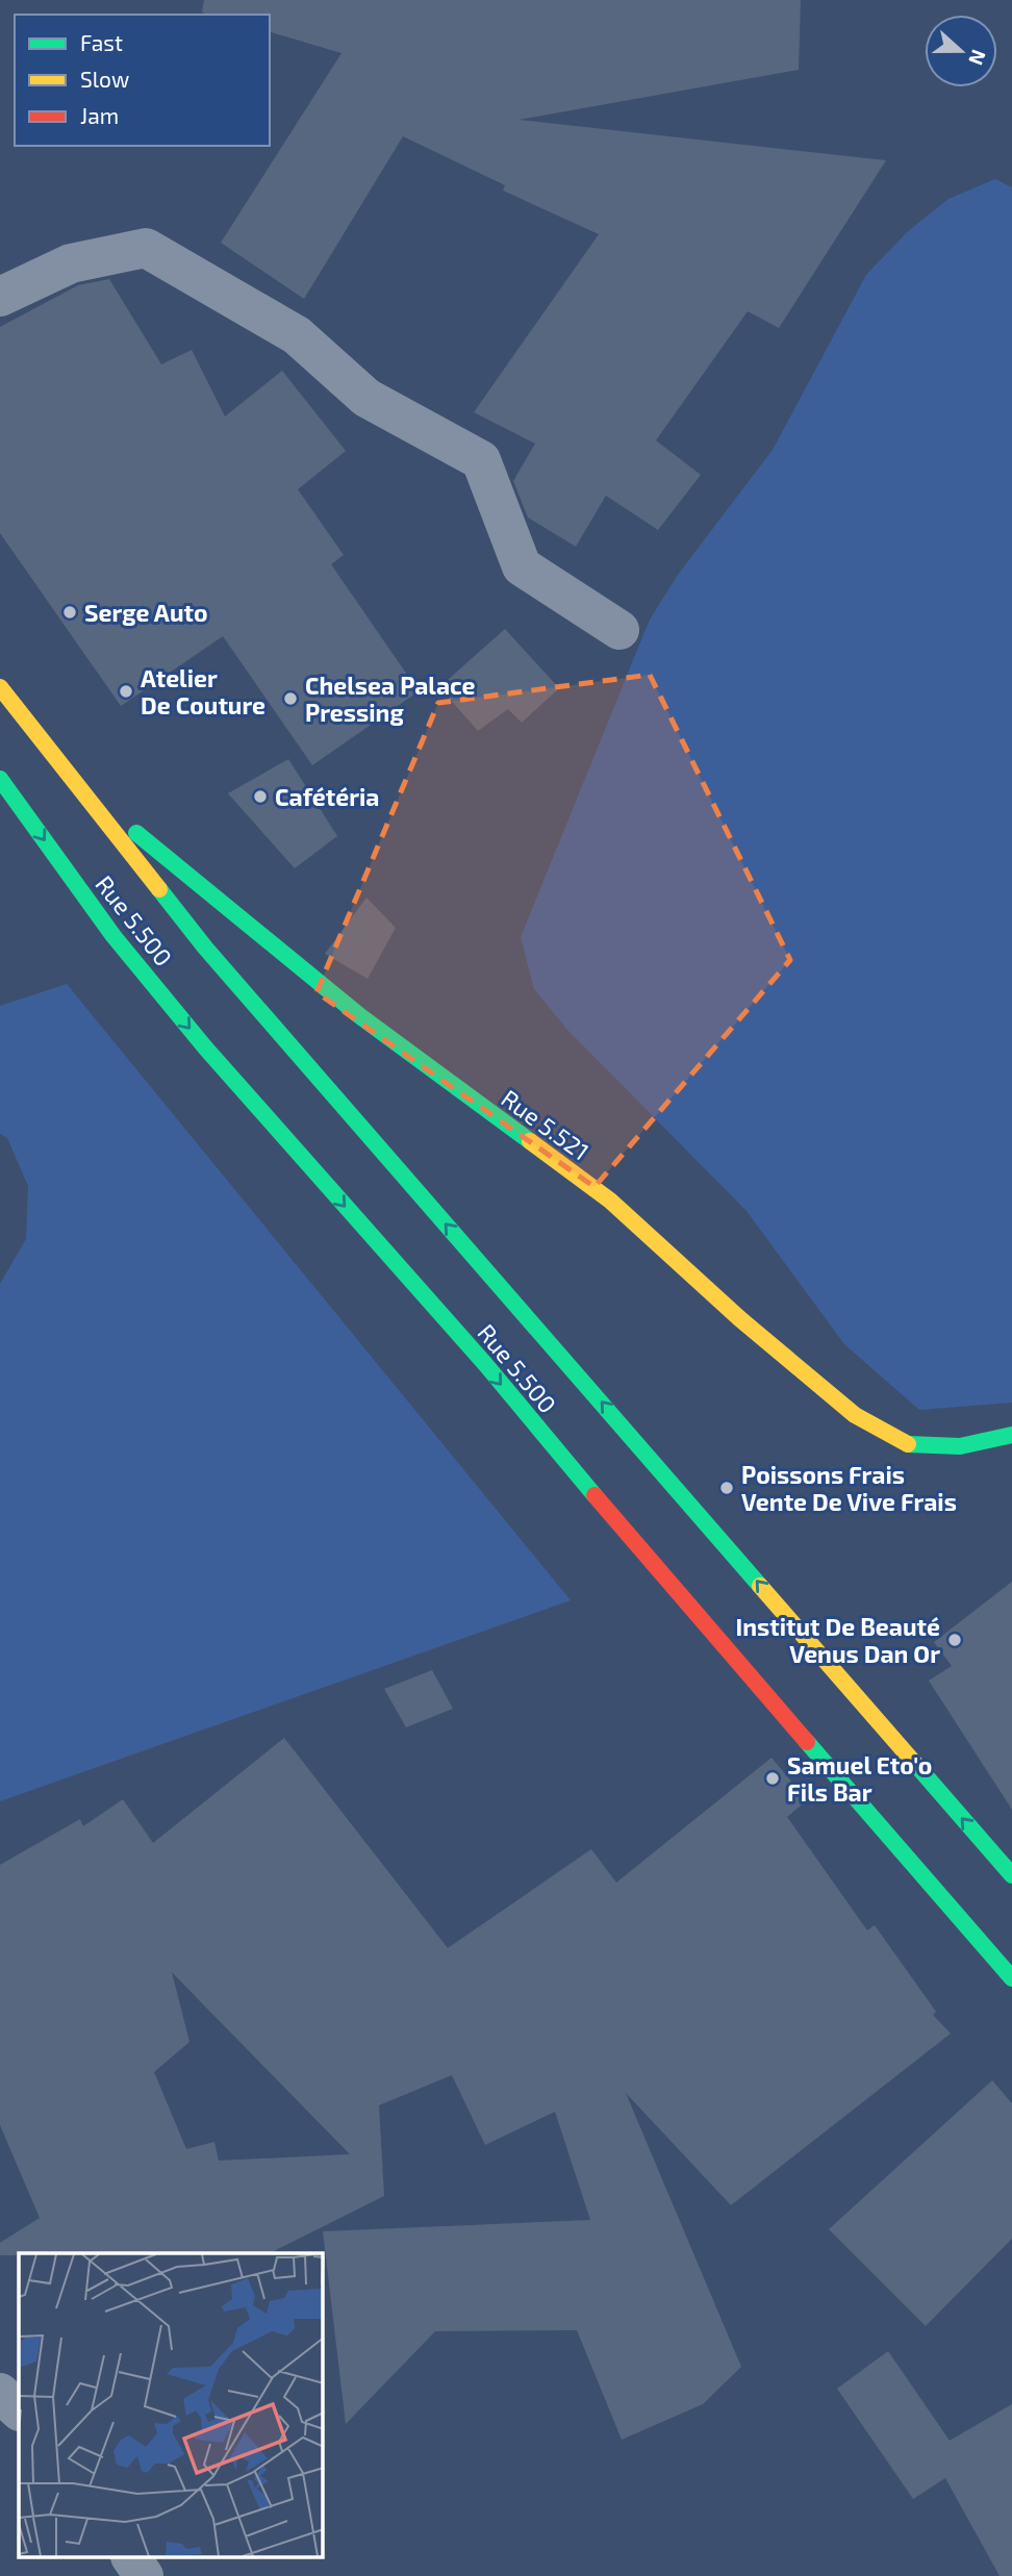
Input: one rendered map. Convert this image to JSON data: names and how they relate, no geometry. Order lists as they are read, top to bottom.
{
  "streets": {
    "main road": ["Rue 5.500", "Rue 5.521"]
  },
  "crossings": [
    ["Rue 5.500", "Rue 5.521"]
  ],
  "places": [
    "Serge Auto",
    "Atelier De Couture",
    "Chelsea Palace Pressing",
    "Cafétéria",
    "Poissons Frais Vente De Vive Frais",
    "Institut De Beauté Venus Dan Or",
    "Samuel Eto'o Fils Bar"
  ],
  "legend": ["Fast", "Slow", "Jam"],
  "north": "right"
}
